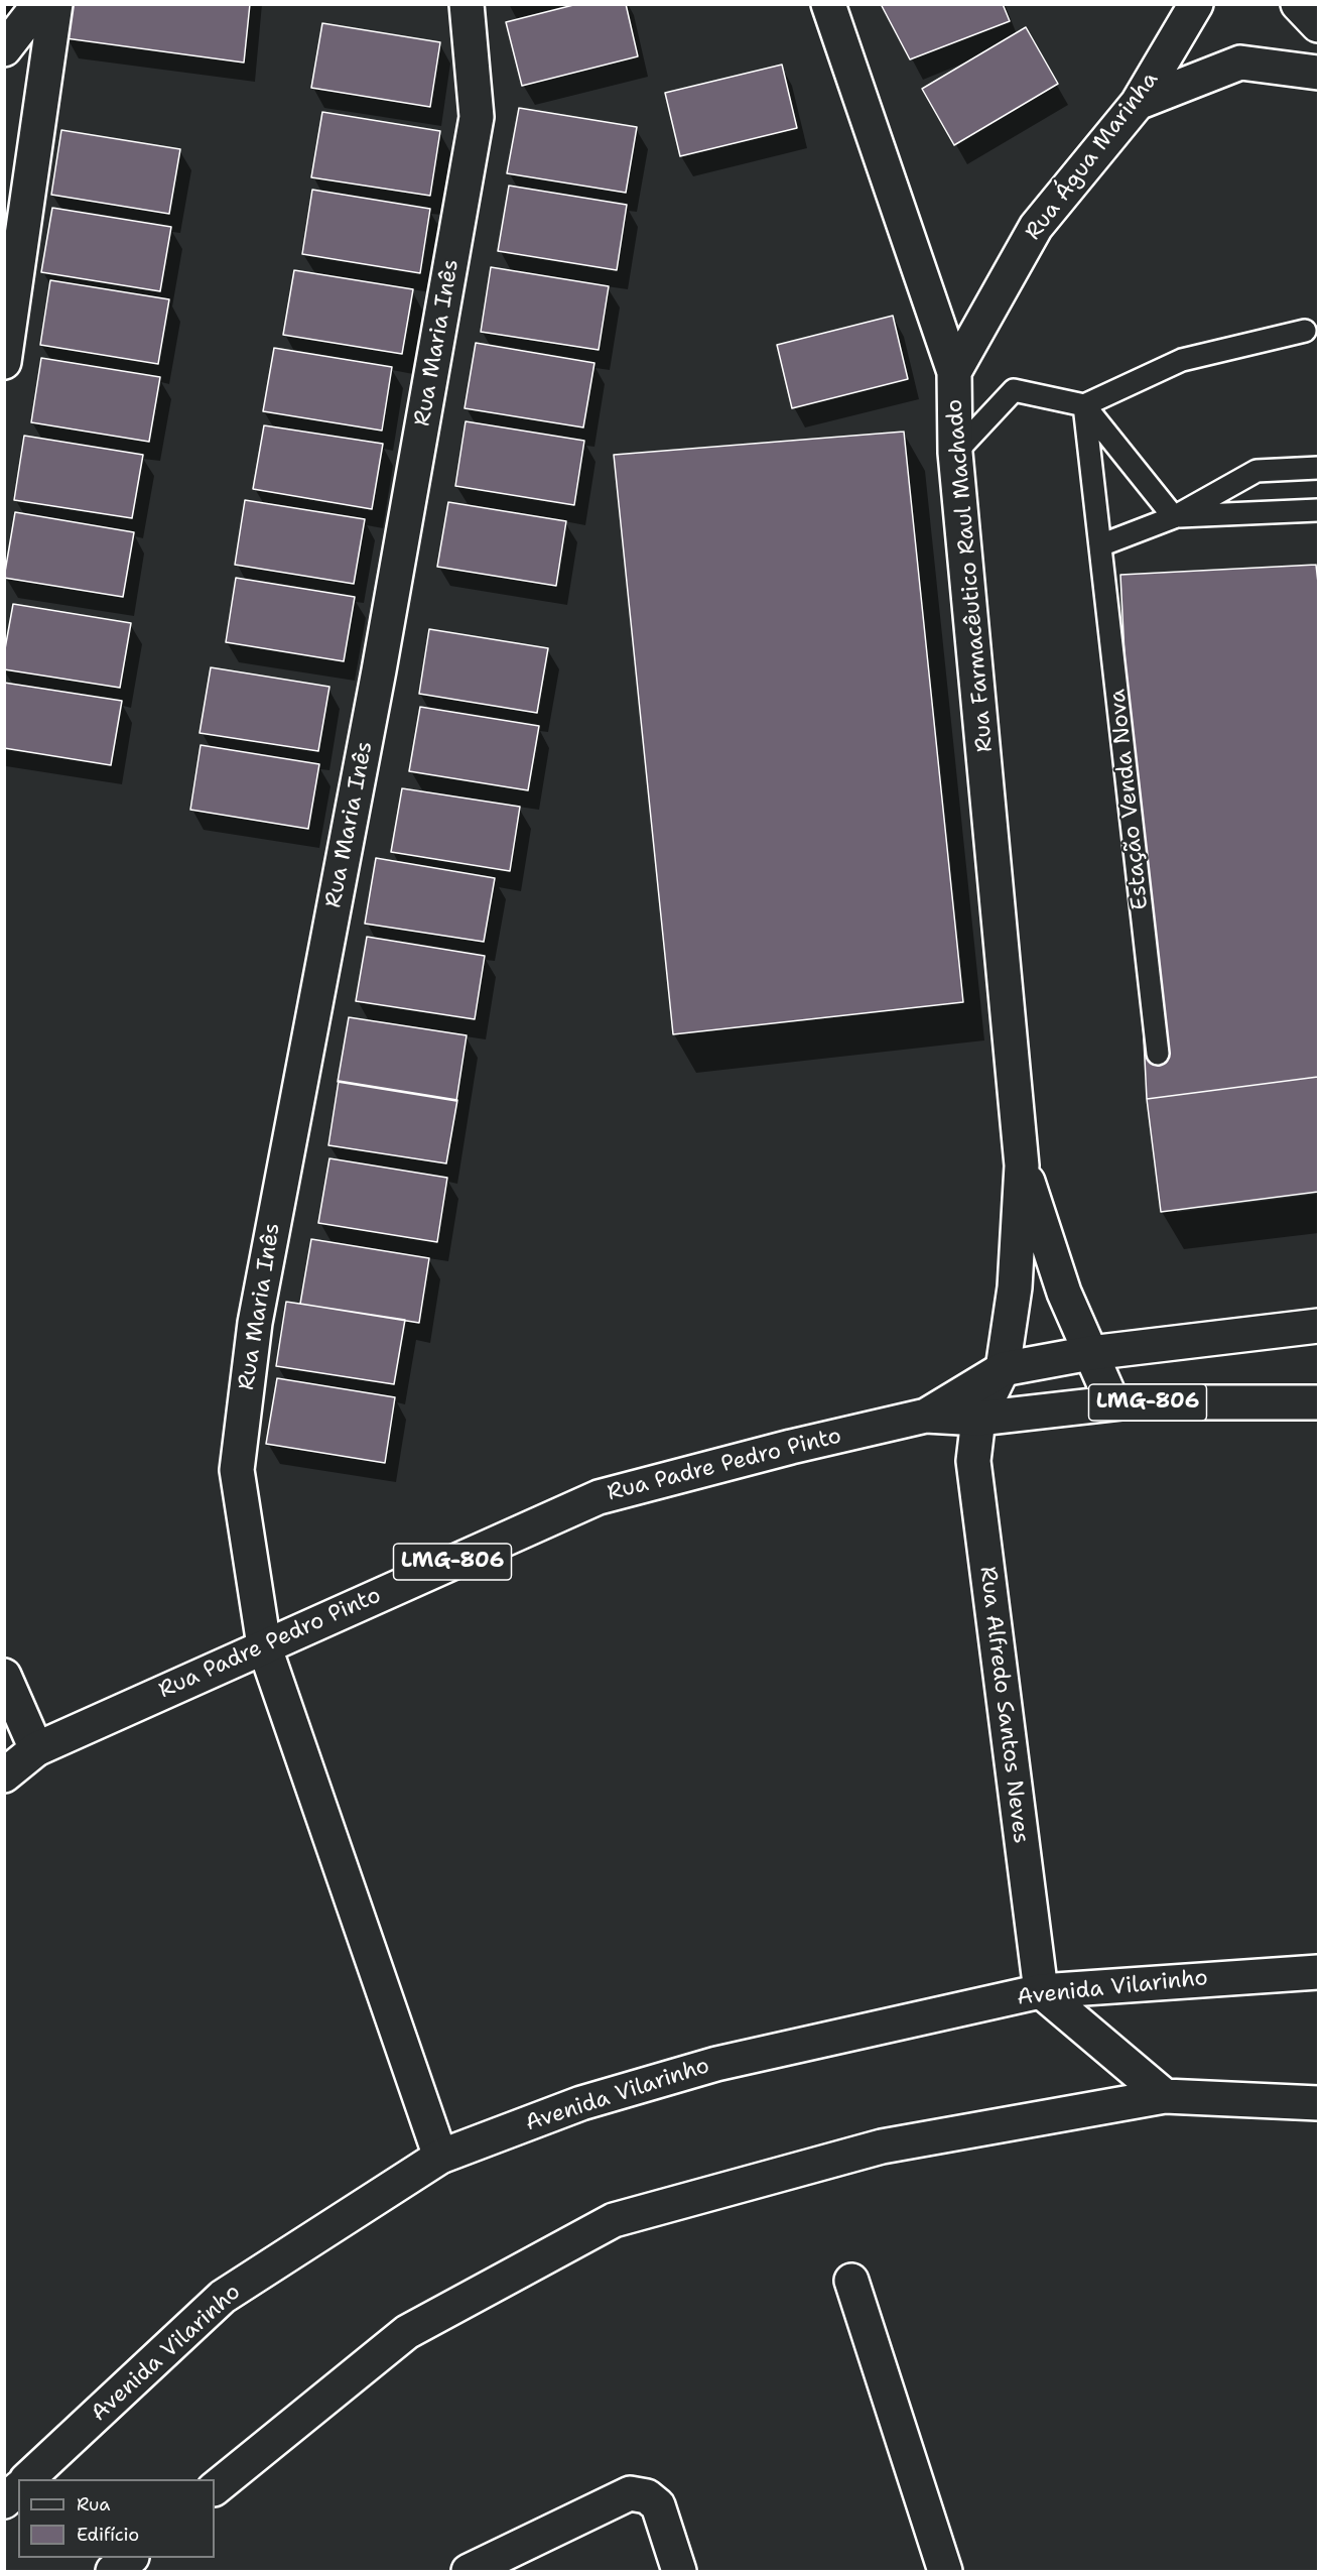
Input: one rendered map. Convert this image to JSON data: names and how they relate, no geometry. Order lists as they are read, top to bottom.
{
  "streets": {
    "main road": [
      "Rua Água Marinha",
      "Rua Maria Inês",
      "Rua Farmacêutico Raul Machado",
      "LMG-806",
      "Rua Padre Pedro Pinto",
      "Rua Alfredo Santos Neves",
      "Avenida Vilarinho"
    ],
    "lane": ["Estação Venda Nova"]
  },
  "crossings": [
    ["Rua Água Marinha", "Rua Farmacêutico Raul Machado"],
    ["Rua Maria Inês", "Rua Padre Pedro Pinto"],
    ["Rua Maria Inês", "Avenida Vilarinho"],
    ["Rua Farmacêutico Raul Machado", "Rua Padre Pedro Pinto"],
    ["Rua Farmacêutico Raul Machado", "Rua Alfredo Santos Neves"],
    ["Rua Padre Pedro Pinto", "Rua Alfredo Santos Neves"],
    ["Rua Alfredo Santos Neves", "Avenida Vilarinho"]
  ],
  "legend": ["Rua", "Edifício"]
}
